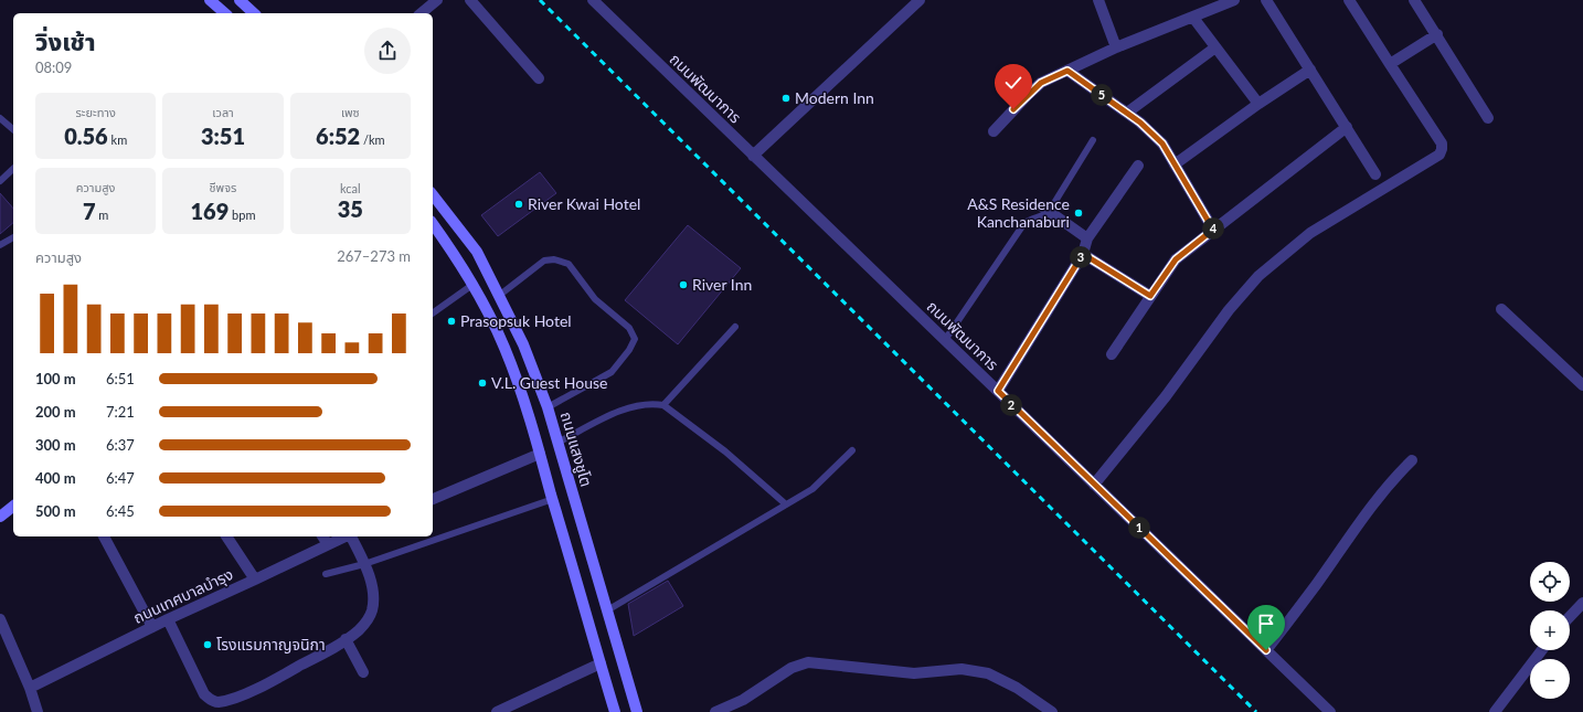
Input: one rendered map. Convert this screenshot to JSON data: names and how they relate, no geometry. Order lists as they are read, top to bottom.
{
  "streets": {
    "main road": ["ถนนแสงชูโต"],
    "street": ["ถนนพัฒนาการ", "ถนนเทศบาลบำรุง"]
  },
  "places": [
    "Modern Inn",
    "River Kwai Hotel",
    "A&S Residence Kanchanaburi",
    "River Inn",
    "Prasopsuk Hotel",
    "V.L. Guest House",
    "โรงแรมกาญจนิกา"
  ],
  "page": {
    "heading": ["วิ่งเช้า", "08:09"],
    "pins": [
      "5",
      "4",
      "3",
      "2",
      "1"
    ],
    "stats": [
      ["ระยะทาง", "0.56 km"],
      ["เวลา", "3:51"],
      ["เพซ", "6:52 /km"],
      ["ความสูง", "7 m"],
      ["ชีพจร", "169 bpm"],
      ["kcal", "35"]
    ],
    "chart": ["ความสูง", "267–273 m"],
    "list": [
      {
        "name": "100 m",
        "note": "6:51"
      },
      {
        "name": "200 m",
        "note": "7:21"
      },
      {
        "name": "300 m",
        "note": "6:37"
      },
      {
        "name": "400 m",
        "note": "6:47"
      },
      {
        "name": "500 m",
        "note": "6:45"
      }
    ],
    "map_buttons": ["+", "−"]
  }
}
